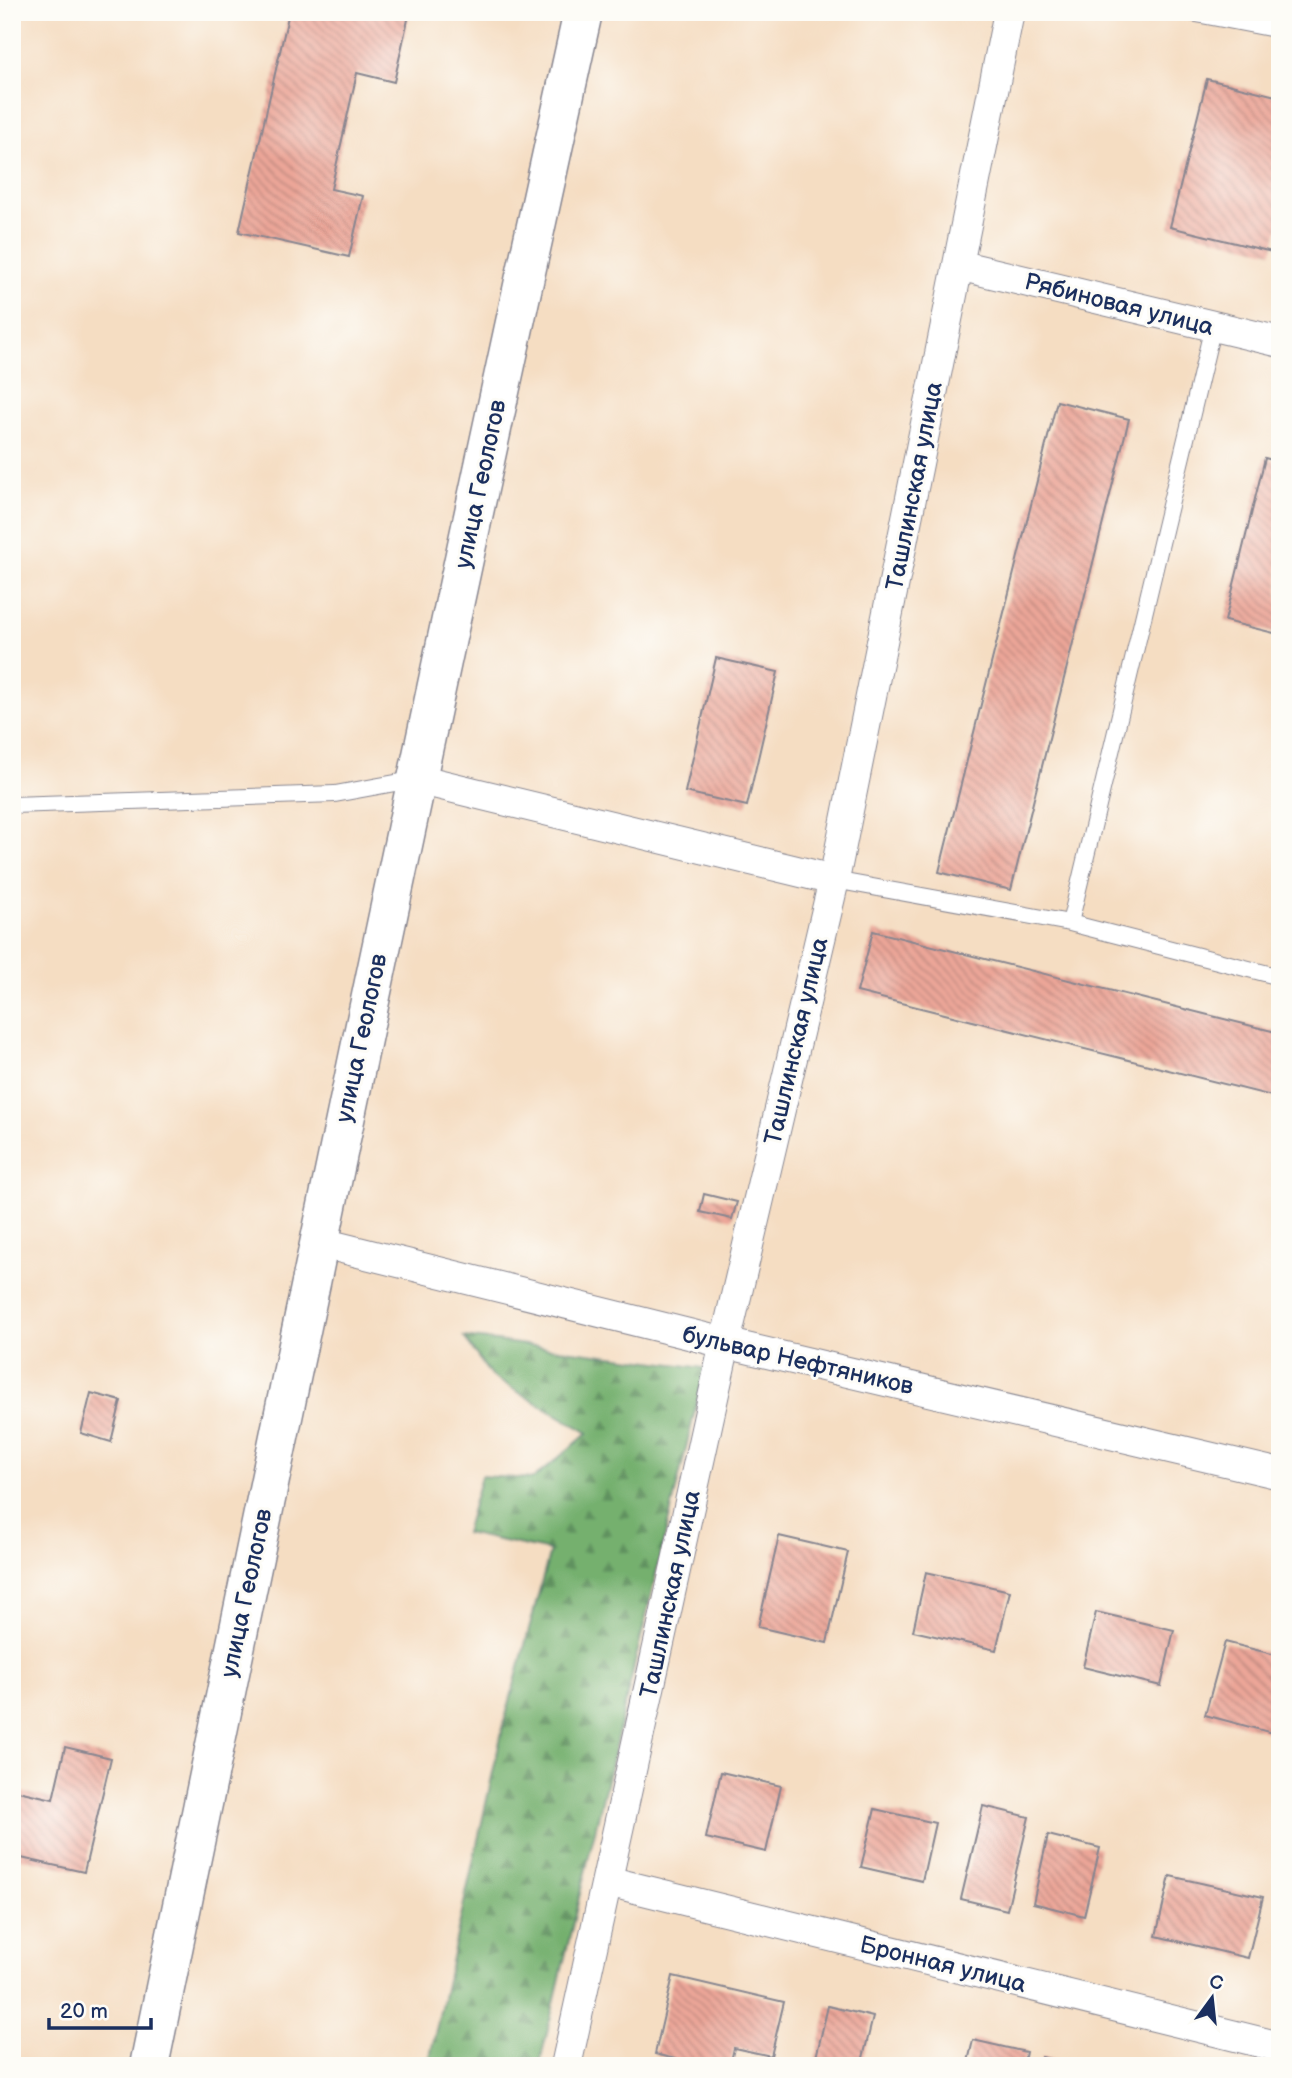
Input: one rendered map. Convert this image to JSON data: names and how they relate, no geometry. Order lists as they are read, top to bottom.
{
  "streets": {
    "main road": ["улица Геологов"],
    "street": [
      "Рябиновая улица",
      "Ташлинская улица",
      "бульвар Нефтяников",
      "Бронная улица"
    ]
  },
  "crossings": [
    ["Рябиновая улица", "Ташлинская улица"],
    ["улица Геологов", "бульвар Нефтяников"],
    ["Ташлинская улица", "бульвар Нефтяников"],
    ["Ташлинская улица", "Бронная улица"]
  ],
  "scale_bar": "20 m",
  "north": "top"
}
